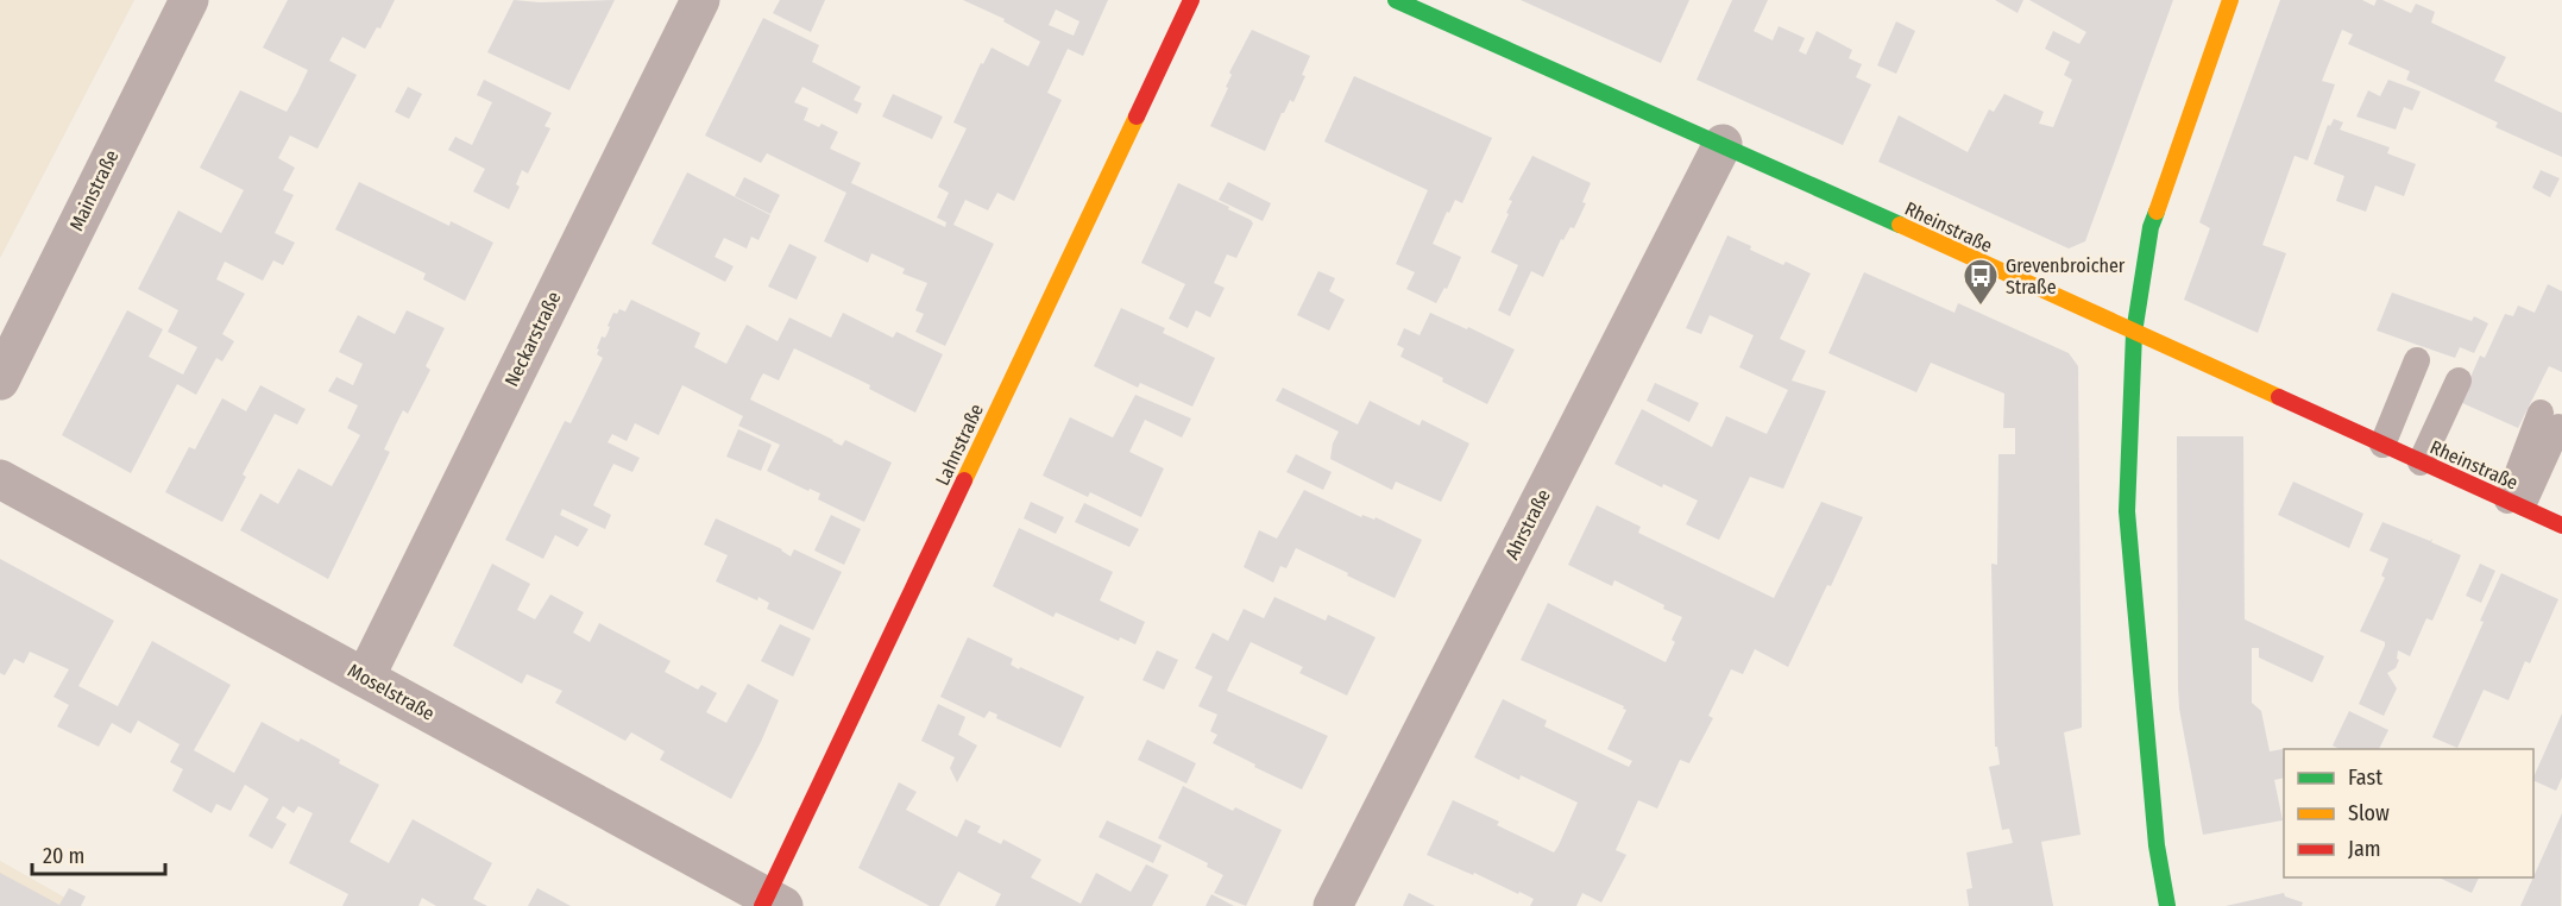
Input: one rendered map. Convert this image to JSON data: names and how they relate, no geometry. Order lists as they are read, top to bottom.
{
  "streets": {
    "street": [
      "Mainstraße",
      "Rheinstraße",
      "Neckarstraße",
      "Lahnstraße",
      "Ahrstraße",
      "Moselstraße"
    ]
  },
  "crossings": [
    ["Rheinstraße", "Ahrstraße"],
    ["Neckarstraße", "Moselstraße"],
    ["Lahnstraße", "Moselstraße"]
  ],
  "places": {
    "bus stop": ["Grevenbroicher Straße"]
  },
  "legend": ["Fast", "Slow", "Jam"],
  "scale_bar": "20 m"
}
